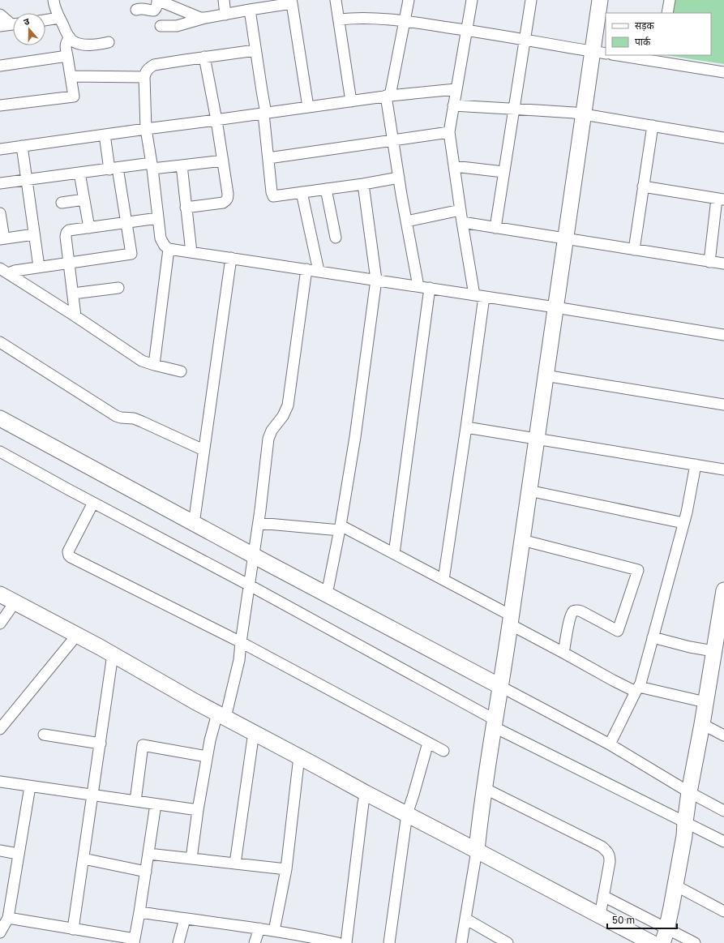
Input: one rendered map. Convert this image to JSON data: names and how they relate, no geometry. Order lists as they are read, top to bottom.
{
  "legend": ["सड़क", "पार्क"],
  "scale_bar": "50 m",
  "north": "top"
}
